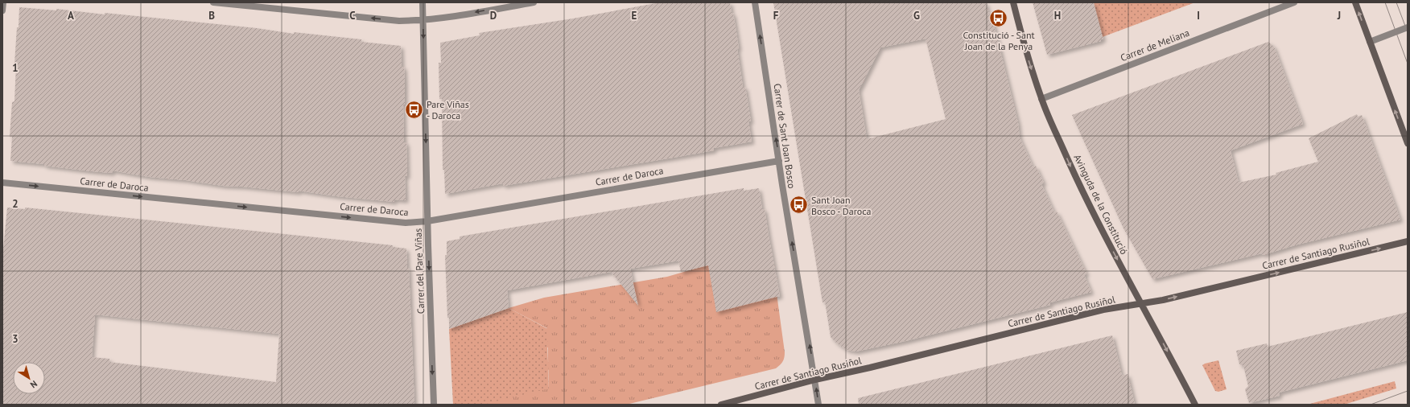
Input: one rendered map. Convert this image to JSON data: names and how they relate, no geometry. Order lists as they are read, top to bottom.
{
  "streets": {
    "street": [
      "Carrer de Meliana",
      "Carrer de Sant Joan Bosco",
      "Carrer de Daroca",
      "Avinguda de la Constitució",
      "Carrer de Santiago Rusiñol",
      "Carrer del Pare Viñas"
    ]
  },
  "crossings": [
    ["Carrer de Meliana", "Avinguda de la Constitució"],
    ["Carrer de Sant Joan Bosco", "Carrer de Daroca"],
    ["Carrer de Sant Joan Bosco", "Carrer de Santiago Rusiñol"],
    ["Carrer de Daroca", "Carrer del Pare Viñas"],
    ["Avinguda de la Constitució", "Carrer de Santiago Rusiñol"]
  ],
  "one_way": [
    "Carrer de Sant Joan Bosco",
    "Carrer de Daroca",
    "Avinguda de la Constitució",
    "Carrer de Santiago Rusiñol",
    "Carrer del Pare Viñas"
  ],
  "places": {
    "bus stop": ["Constitució - Sant Joan de la Penya", "Pare Viñas - Daroca", "Sant Joan Bosco - Daroca"]
  },
  "north": "bottom right",
  "grid": {
    "columns": [
      "A",
      "B",
      "C",
      "D",
      "E",
      "F",
      "G",
      "H",
      "I",
      "J"
    ],
    "rows": ["1", "2", "3"]
  }
}
